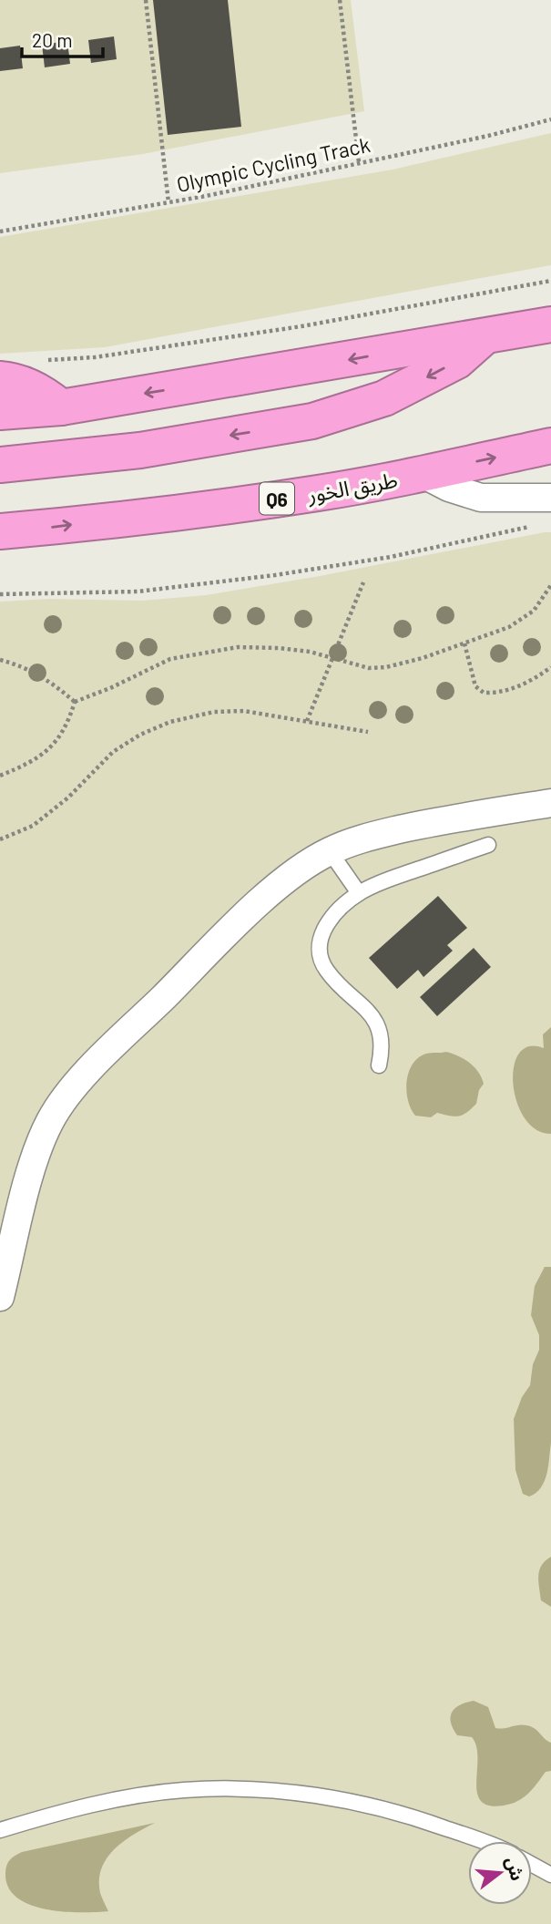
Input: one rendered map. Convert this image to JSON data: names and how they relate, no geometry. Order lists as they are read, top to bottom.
{
  "streets": {
    "highway": ["طريق الخور", "Q6"],
    "path": ["Olympic Cycling Track"]
  },
  "scale_bar": "20 m",
  "north": "right"
}
